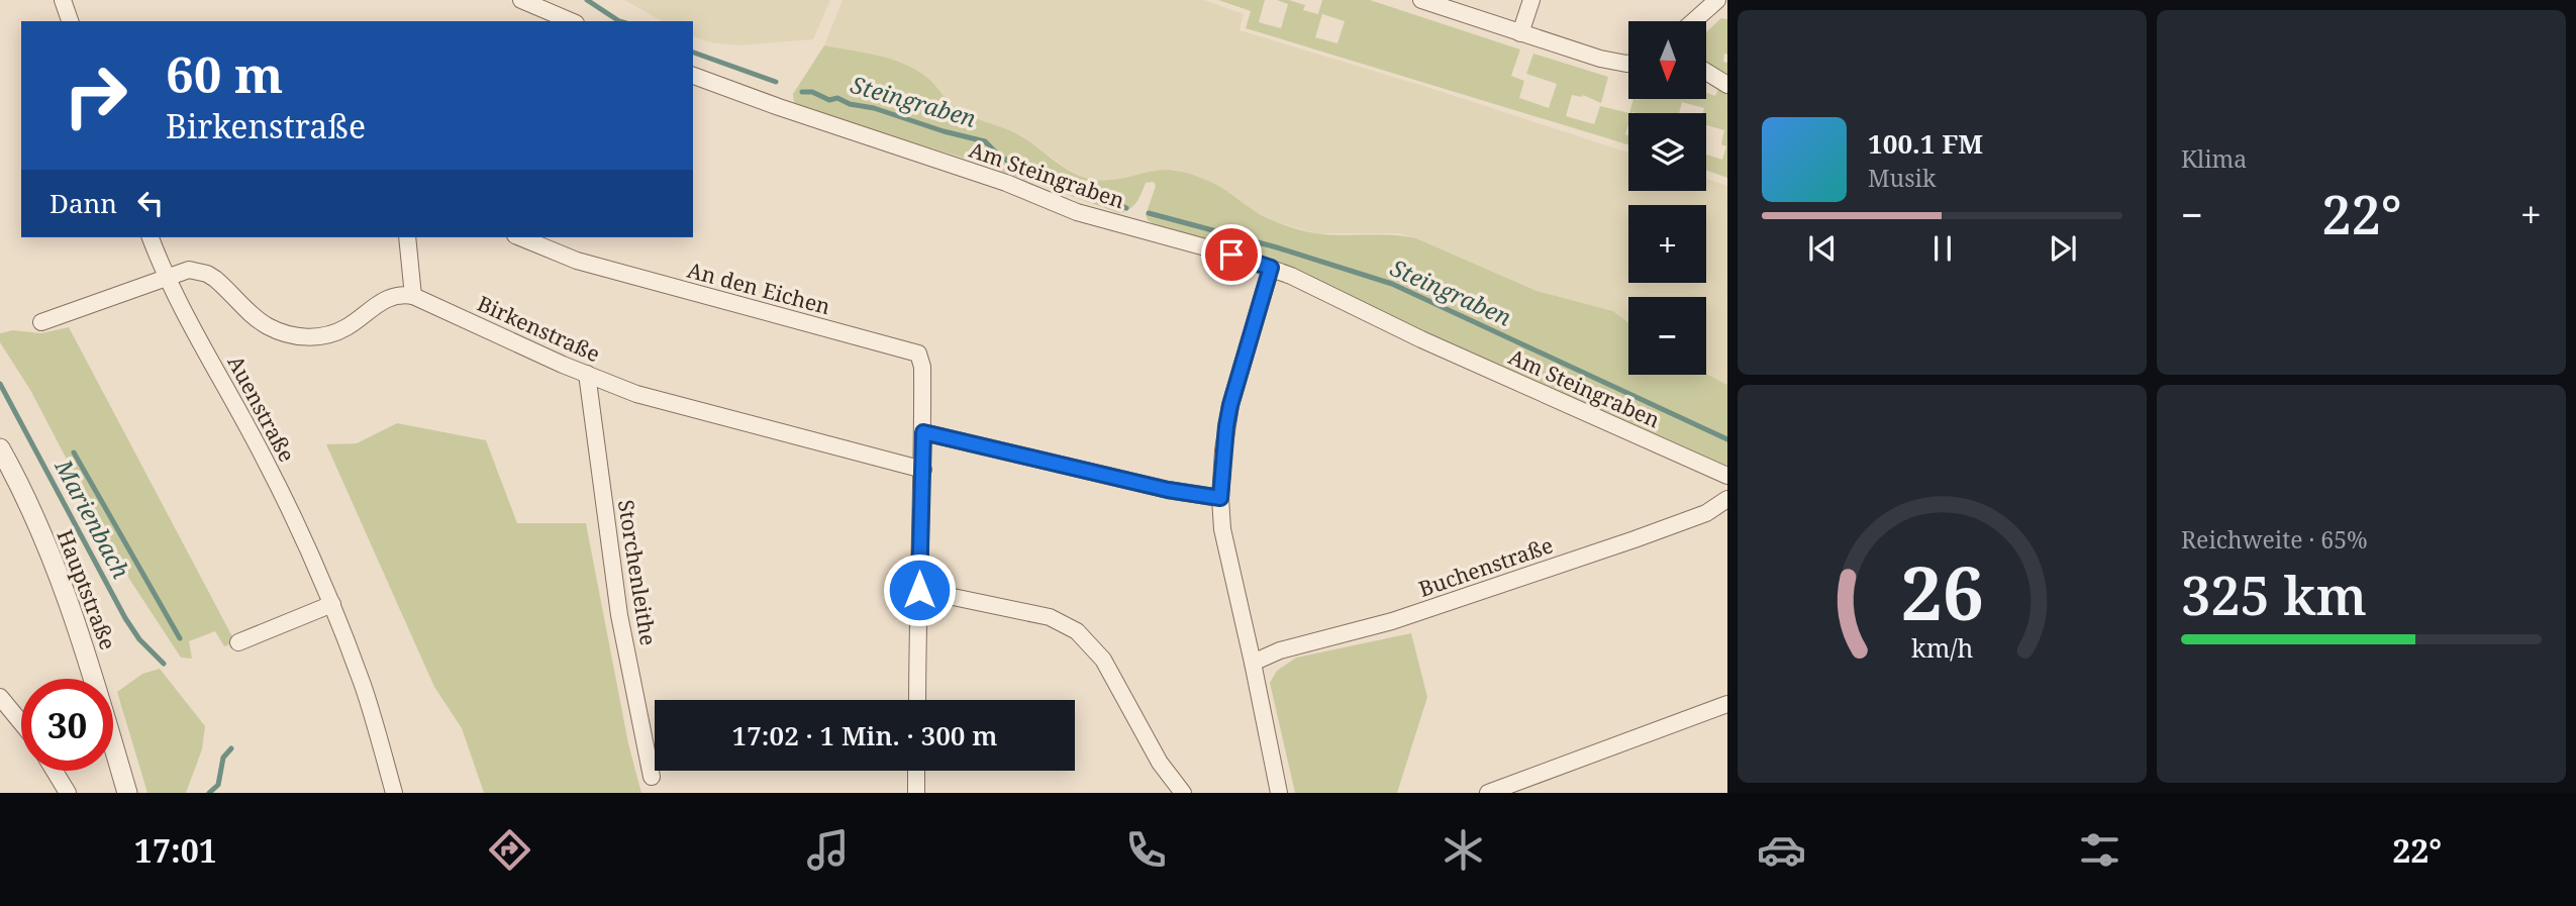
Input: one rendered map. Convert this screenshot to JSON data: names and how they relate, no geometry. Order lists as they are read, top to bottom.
{
  "streets": {
    "street": [
      "Am Steingraben",
      "An den Eichen",
      "Birkenstraße",
      "Auenstraße",
      "Buchenstraße",
      "Storchenleithe",
      "Hauptstraße"
    ]
  },
  "crossings": [
    ["Birkenstraße", "Storchenleithe"]
  ],
  "water": ["Steingraben", "Marienbach"],
  "north": "bottom",
  "page": {
    "tile": [
      "Klima",
      ["Reichweite · 65%", "325 km"]
    ],
    "map_buttons": ["+", "−"],
    "turn": ["60 m", "Birkenstraße"],
    "song": ["100.1 FM", "Musik"],
    "then": "Dann",
    "heat": ["−", "22°", "+"],
    "limit": "30",
    "trip": "17:02 · 1 Min. · 300 m",
    "tabs": ["17:01", "22°"],
    "gauge": ["26", "km/h"]
  }
}
